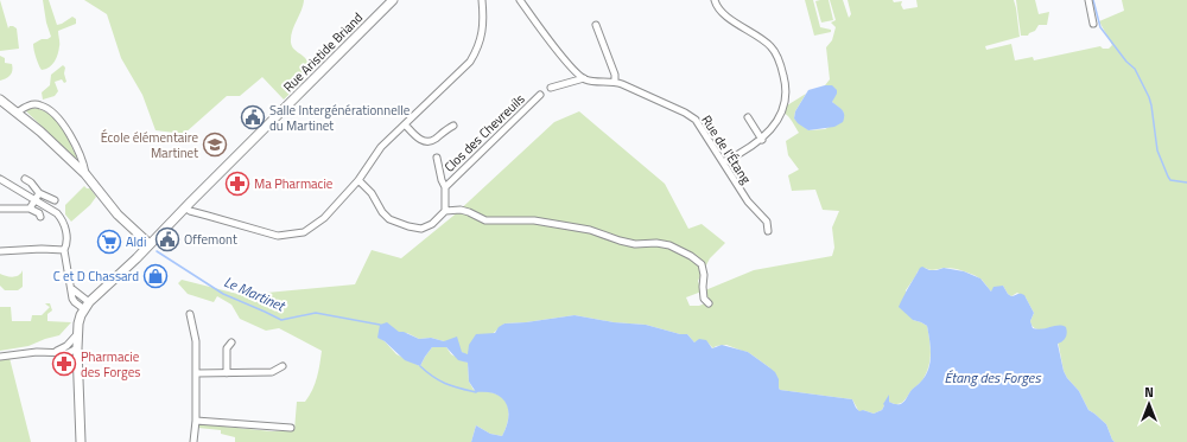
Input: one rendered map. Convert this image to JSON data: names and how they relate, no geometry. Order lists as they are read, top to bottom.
{
  "streets": {
    "main road": ["Rue Aristide Briand"],
    "street": ["Clos des Chevreuils", "Rue de l'Étang"]
  },
  "water": ["Le Martinet", "Étang des Forges"],
  "places": {
    "public building": ["Salle Intergénérationnelle du Martinet", "Offemont"],
    "school or university": ["École élémentaire Martinet"],
    "pharmacy": ["Ma Pharmacie", "Pharmacie des Forges"],
    "supermarket": ["Aldi"],
    "shop": ["C et D Chassard"]
  },
  "north": "top"
}
